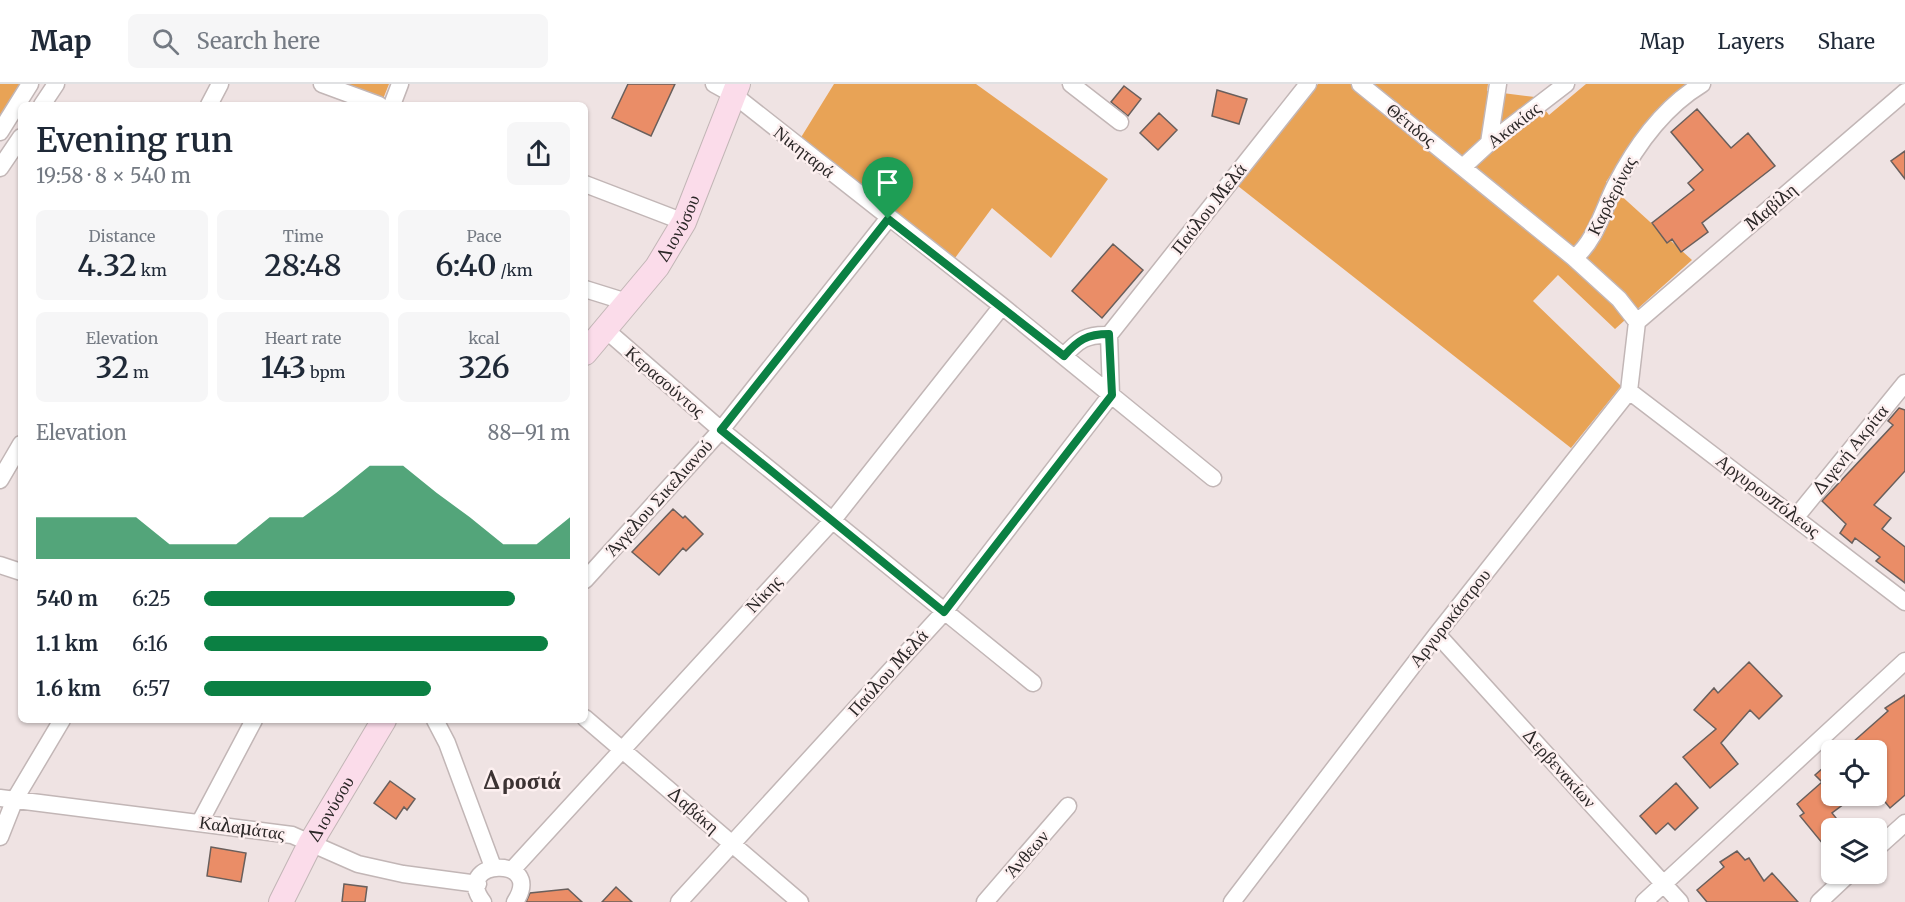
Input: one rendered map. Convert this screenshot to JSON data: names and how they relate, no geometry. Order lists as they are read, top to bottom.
{
  "streets": {
    "main road": ["Διονύσου"],
    "street": [
      "Θέτιδος",
      "Ακακίας",
      "Νικηταρά",
      "Καρδερίνας",
      "Μαβίλη",
      "Παύλου Μελά",
      "Κερασούντος",
      "Διγενή Ακρίτα",
      "Αργυρουπόλεως",
      "Άγγελου Σικελιανού",
      "Νίκης",
      "Αργυροκάστρου",
      "Δερβενακίων",
      "Δαβάκη",
      "Καλαμάτας",
      "Άνθεων"
    ]
  },
  "crossings": [
    ["Θέτιδος", "Ακακίας"],
    ["Νικηταρά", "Παύλου Μελά"],
    ["Νικηταρά", "Διονύσου"],
    ["Νικηταρά", "Άγγελου Σικελιανού"],
    ["Νικηταρά", "Νίκης"],
    ["Παύλου Μελά", "Κερασούντος"],
    ["Παύλου Μελά", "Δαβάκη"],
    ["Διονύσου", "Κερασούντος"],
    ["Διονύσου", "Καλαμάτας"],
    ["Κερασούντος", "Άγγελου Σικελιανού"],
    ["Κερασούντος", "Νίκης"],
    ["Διγενή Ακρίτα", "Αργυρουπόλεως"],
    ["Αργυρουπόλεως", "Αργυροκάστρου"],
    ["Νίκης", "Δαβάκη"],
    ["Αργυροκάστρου", "Δερβενακίων"]
  ],
  "districts": ["Δροσιά"],
  "page": {
    "header": "Map",
    "search": "Search here",
    "nav": ["Map", "Layers", "Share"],
    "heading": ["Evening run", "19:58 · 8 × 540 m"],
    "stats": [
      ["Distance", "4.32 km"],
      ["Time", "28:48"],
      ["Pace", "6:40 /km"],
      ["Elevation", "32 m"],
      ["Heart rate", "143 bpm"],
      ["kcal", "326"]
    ],
    "chart": ["Elevation", "88–91 m"],
    "list": [
      {
        "name": "540 m",
        "note": "6:25"
      },
      {
        "name": "1.1 km",
        "note": "6:16"
      },
      {
        "name": "1.6 km",
        "note": "6:57"
      }
    ]
  }
}
